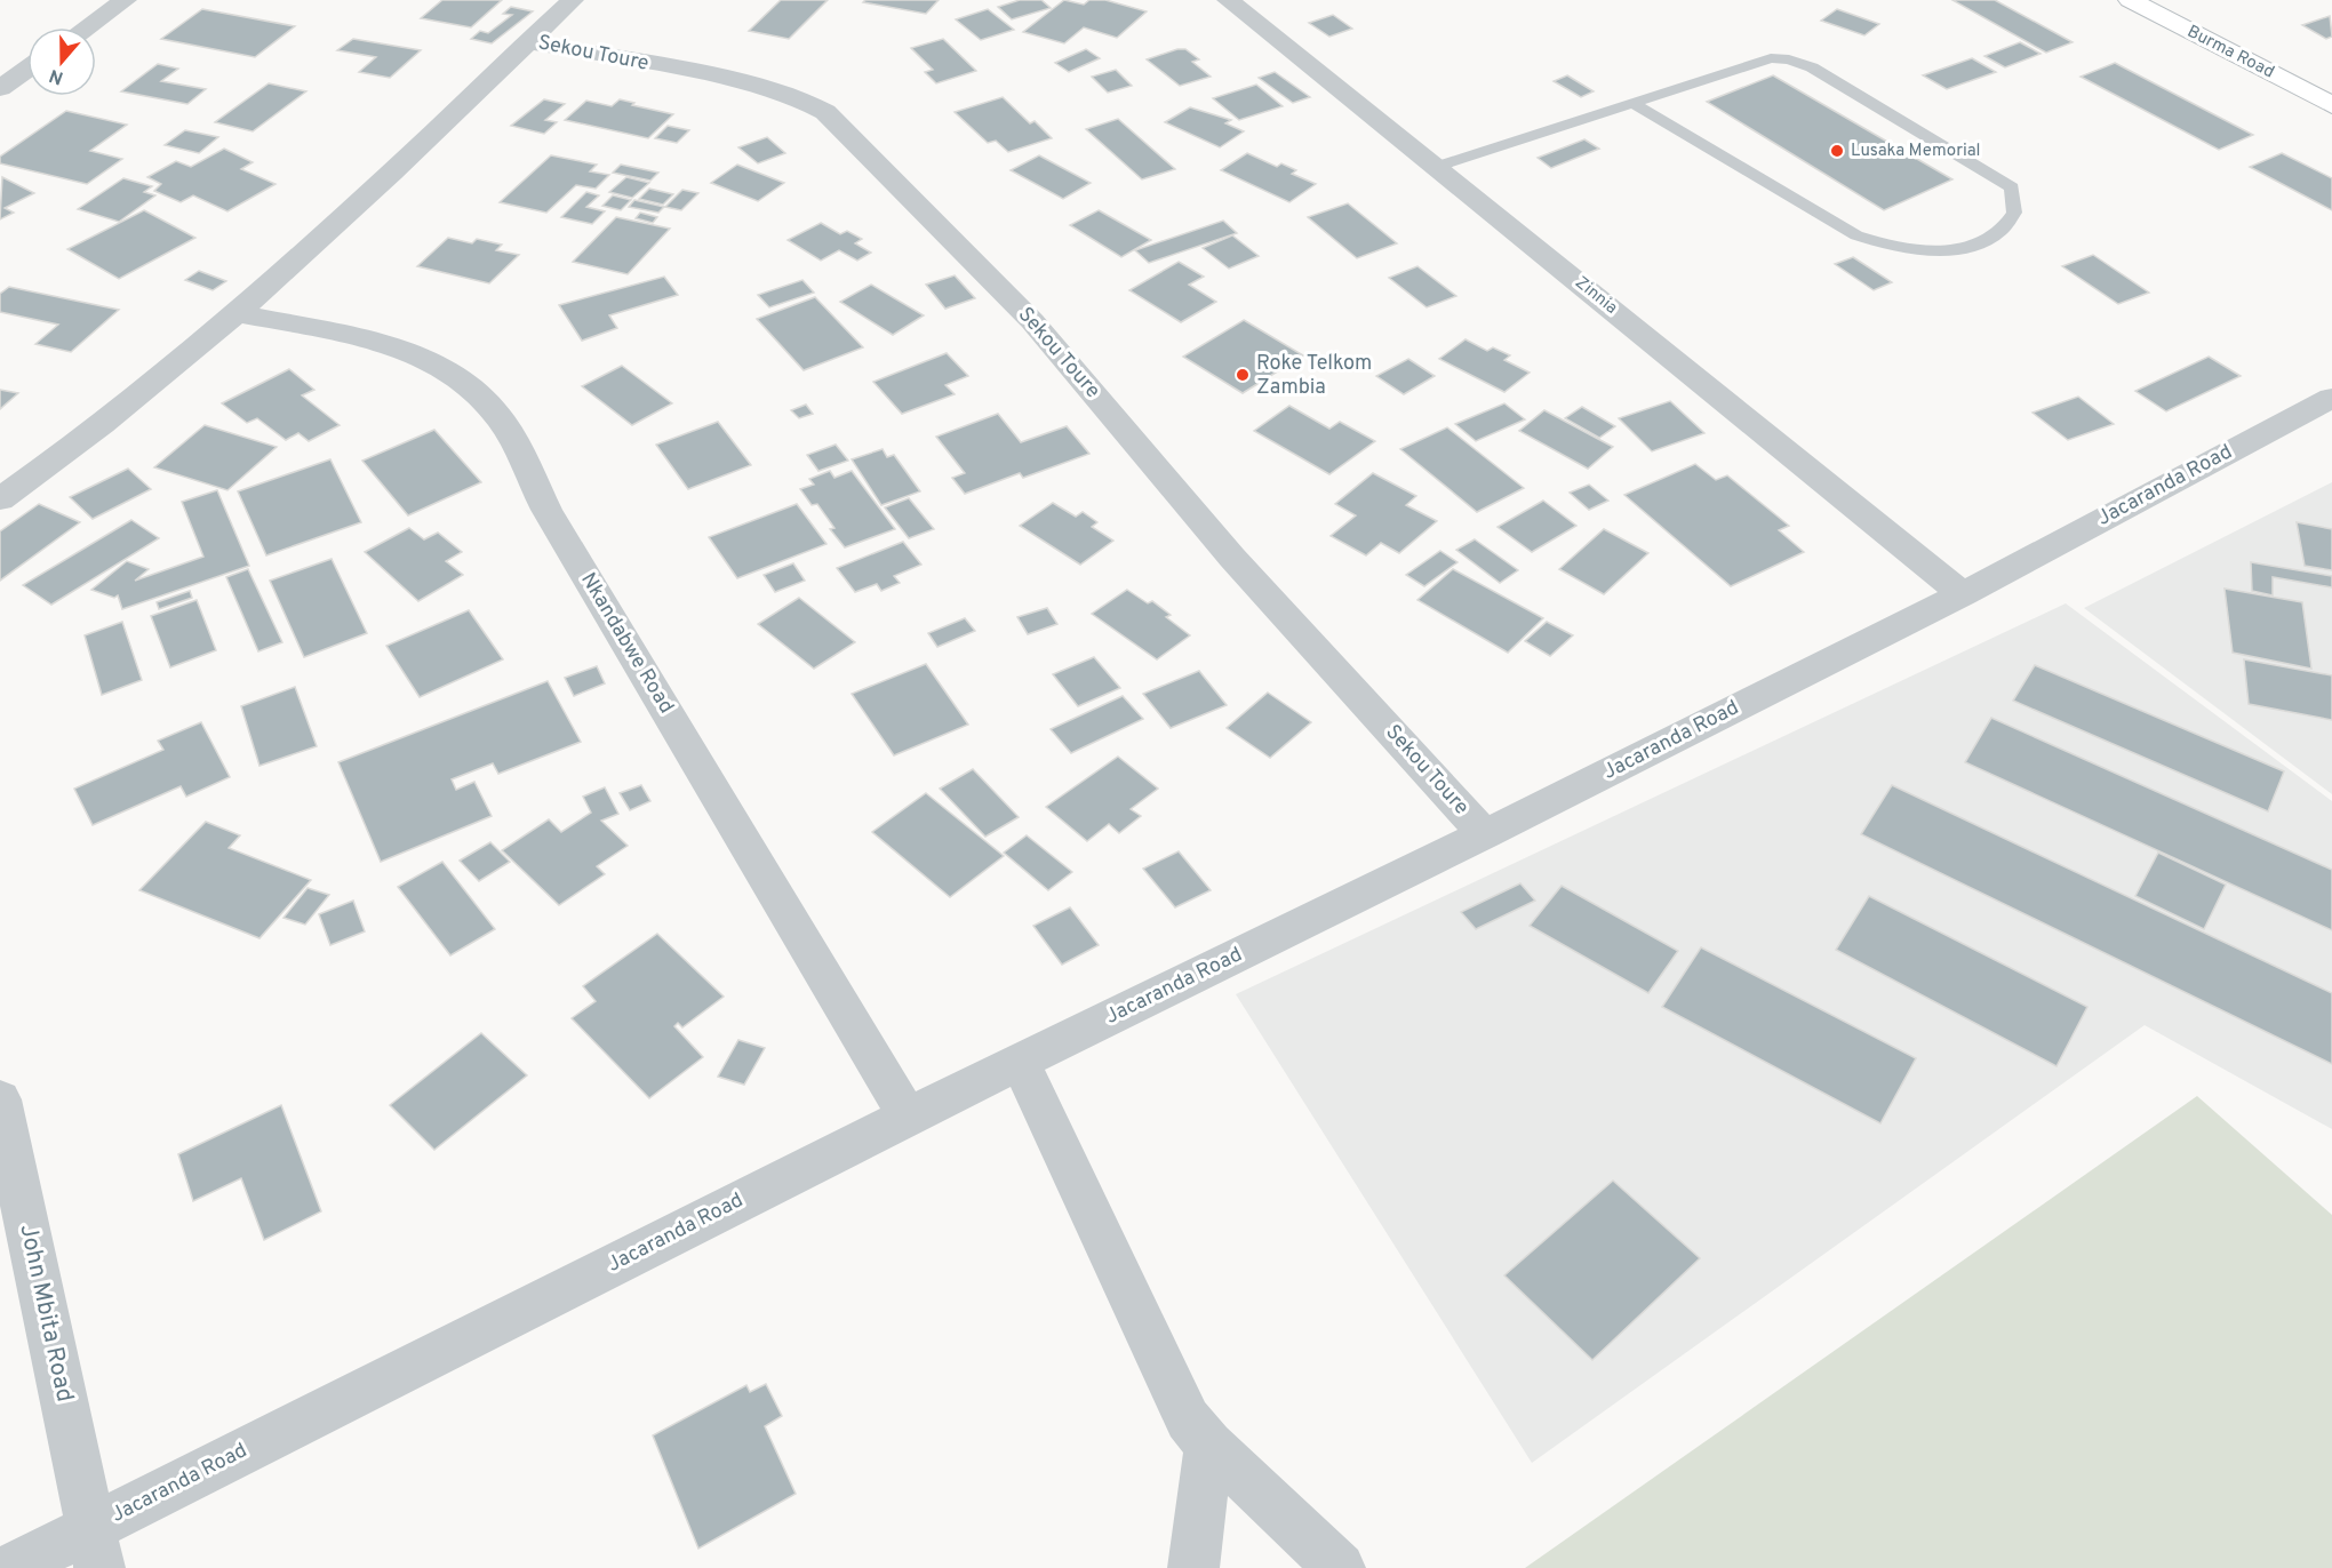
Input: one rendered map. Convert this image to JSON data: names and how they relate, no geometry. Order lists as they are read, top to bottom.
{
  "streets": {
    "main road": ["Burma Road"],
    "street": [
      "Sekou Toure",
      "Zinnia",
      "Jacaranda Road",
      "Nkandabwe Road",
      "John Mbita Road"
    ]
  },
  "crossings": [
    ["Sekou Toure", "Jacaranda Road"],
    ["Zinnia", "Jacaranda Road"],
    ["Jacaranda Road", "Nkandabwe Road"],
    ["Jacaranda Road", "John Mbita Road"]
  ],
  "places": ["Lusaka Memorial", "Roke Telkom Zambia"],
  "north": "bottom"
}
